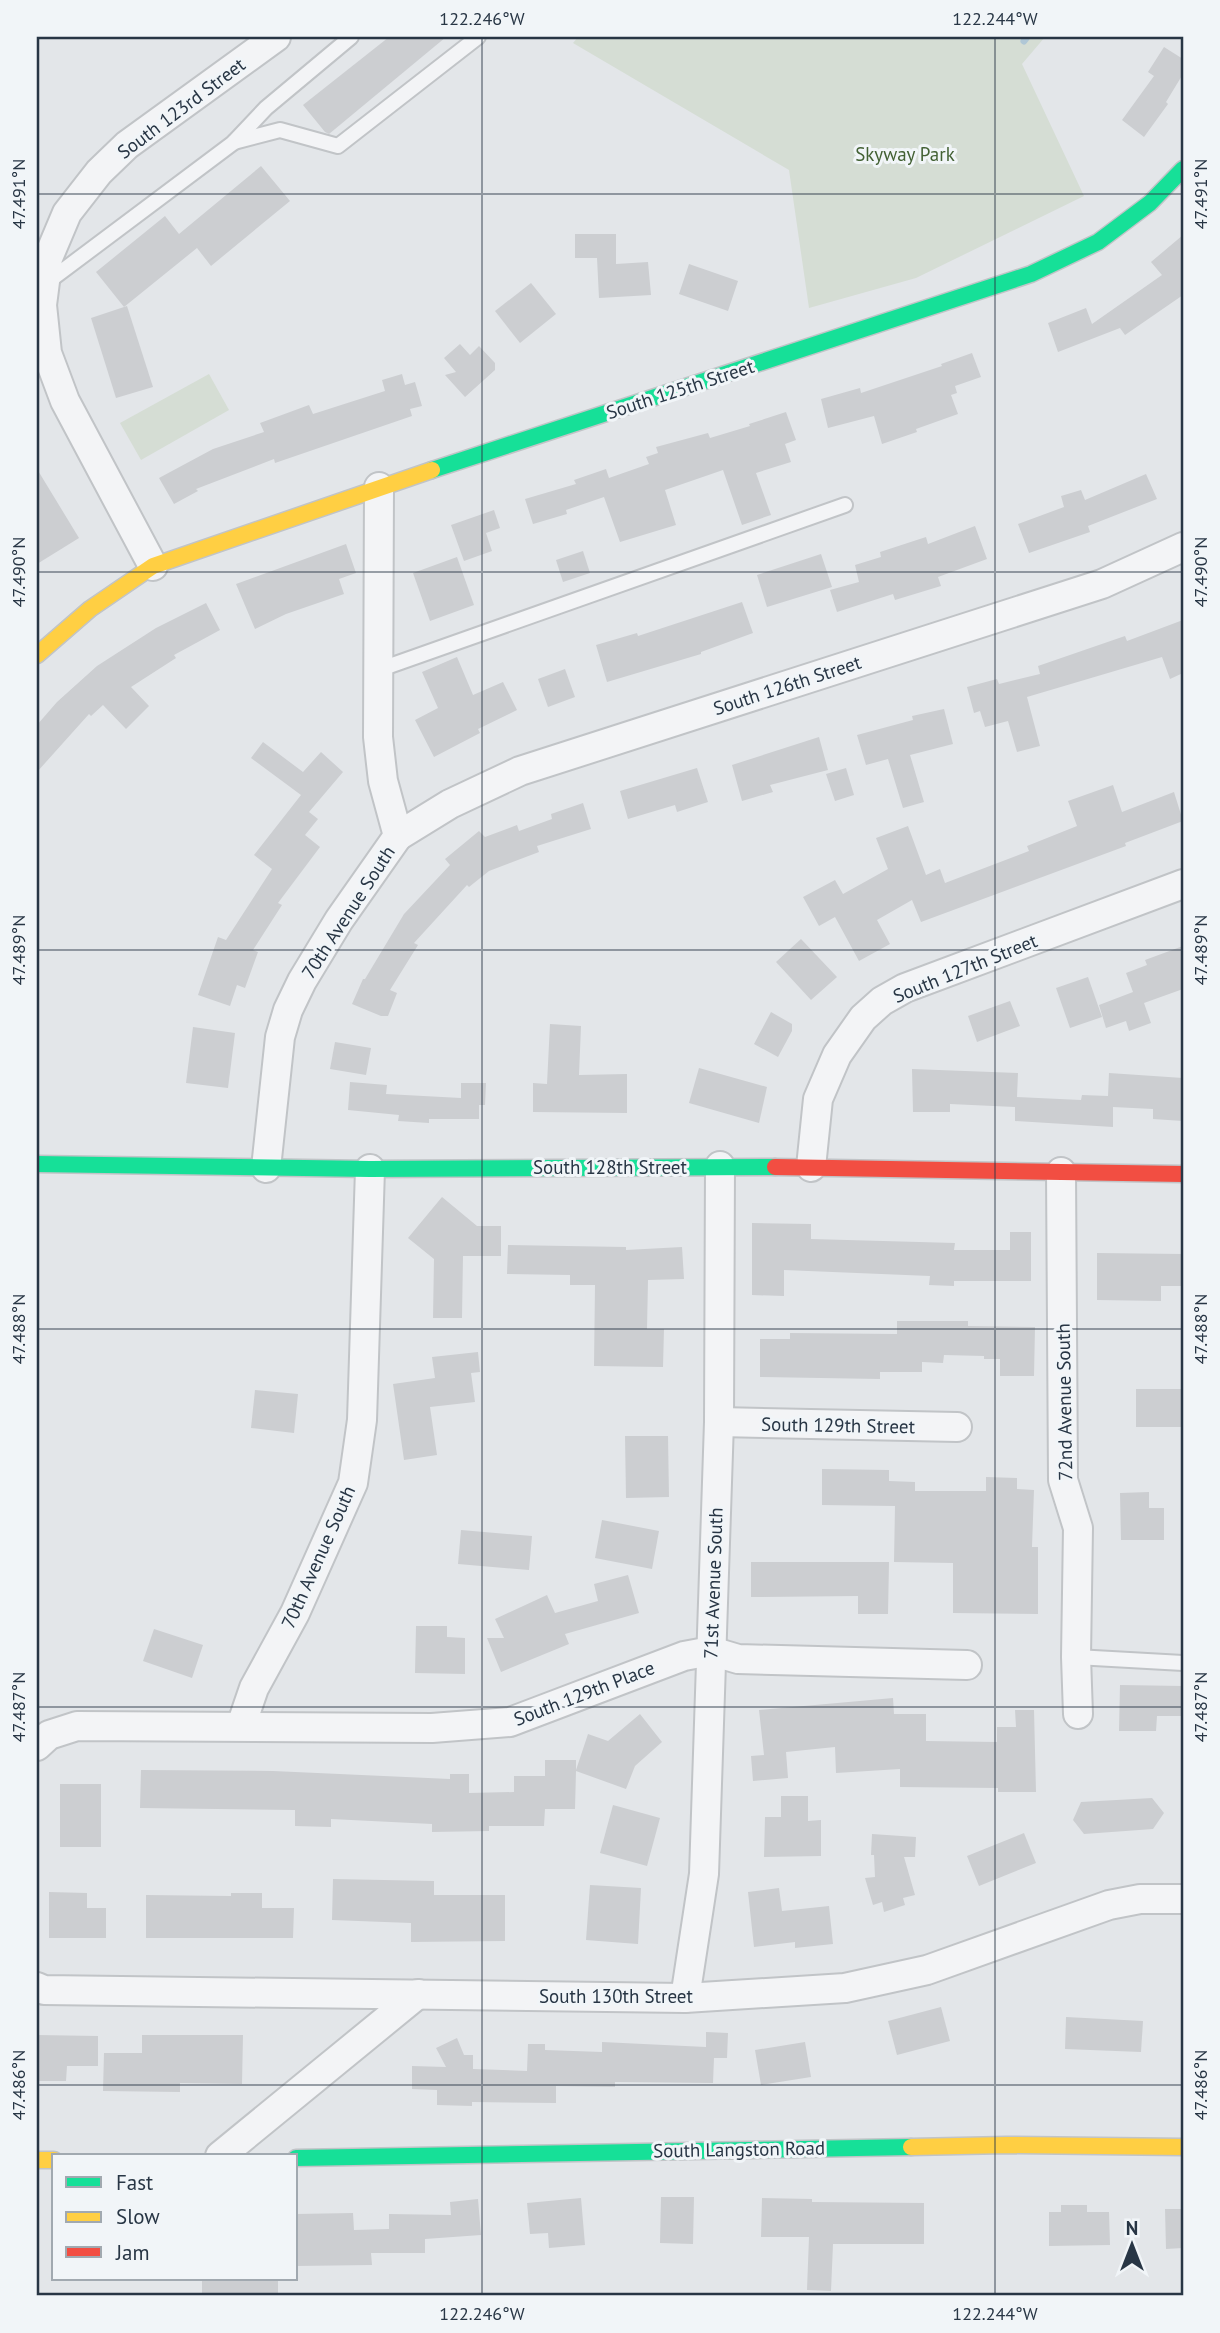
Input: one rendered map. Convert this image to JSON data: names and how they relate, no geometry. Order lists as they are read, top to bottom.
{
  "streets": {
    "street": [
      "South 123rd Street",
      "South 125th Street",
      "South 126th Street",
      "70th Avenue South",
      "South 127th Street",
      "South 128th Street",
      "72nd Avenue South",
      "South 129th Street",
      "71st Avenue South",
      "South 129th Place",
      "South 130th Street",
      "South Langston Road"
    ]
  },
  "crossings": [
    ["South 123rd Street", "South 125th Street"],
    ["South 125th Street", "70th Avenue South"],
    ["South 126th Street", "70th Avenue South"],
    ["70th Avenue South", "South 128th Street"],
    ["70th Avenue South", "South 129th Place"],
    ["South 127th Street", "South 128th Street"],
    ["South 128th Street", "72nd Avenue South"],
    ["South 128th Street", "71st Avenue South"],
    ["South 129th Street", "71st Avenue South"],
    ["71st Avenue South", "South 129th Place"],
    ["71st Avenue South", "South 130th Street"]
  ],
  "parks": ["Skyway Park"],
  "legend": ["Fast", "Slow", "Jam"],
  "north": "top",
  "coordinates": [
    "122.246°W",
    "122.244°W",
    "47.491°N",
    "47.490°N",
    "47.489°N",
    "47.488°N",
    "47.487°N",
    "47.486°N"
  ]
}
